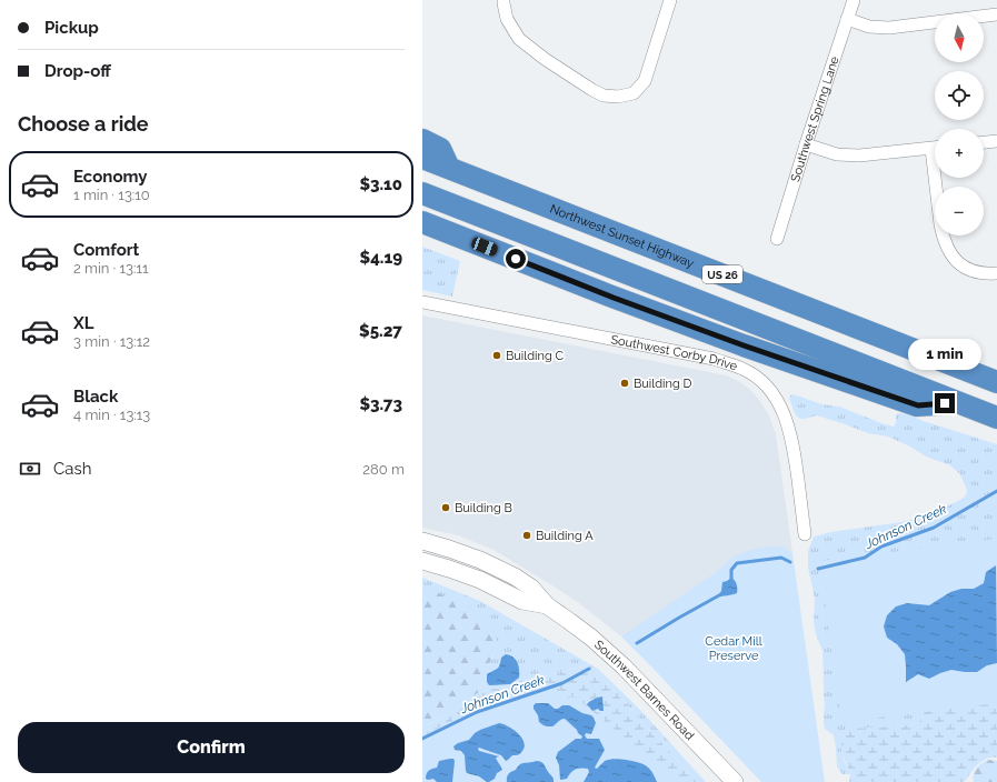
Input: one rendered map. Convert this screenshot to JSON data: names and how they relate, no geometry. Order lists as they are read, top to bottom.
{
  "streets": {
    "highway": ["Northwest Sunset Highway", "US 26"],
    "main road": ["Southwest Barnes Road"],
    "street": ["Southwest Spring Lane", "Southwest Corby Drive"]
  },
  "water": ["Johnson Creek"],
  "parks": ["Cedar Mill Preserve"],
  "places": [
    "Building C",
    "Building D",
    "Building B",
    "Building A"
  ],
  "north": "bottom",
  "page": {
    "banner": ["Pickup", "Drop-off"],
    "map_buttons": ["+", "−"],
    "heading": "Choose a ride",
    "list": [
      {
        "name": "Economy",
        "note": "1 min · 13:10",
        "value": "$3.10"
      },
      {
        "name": "Comfort",
        "note": "2 min · 13:11",
        "value": "$4.19"
      },
      {
        "name": "XL",
        "note": "3 min · 13:12",
        "value": "$5.27"
      },
      {
        "name": "Black",
        "note": "4 min · 13:13",
        "value": "$3.73"
      }
    ],
    "bubble": "1 min",
    "pay": ["Cash", "280 m"],
    "buttons": "Confirm"
  }
}
